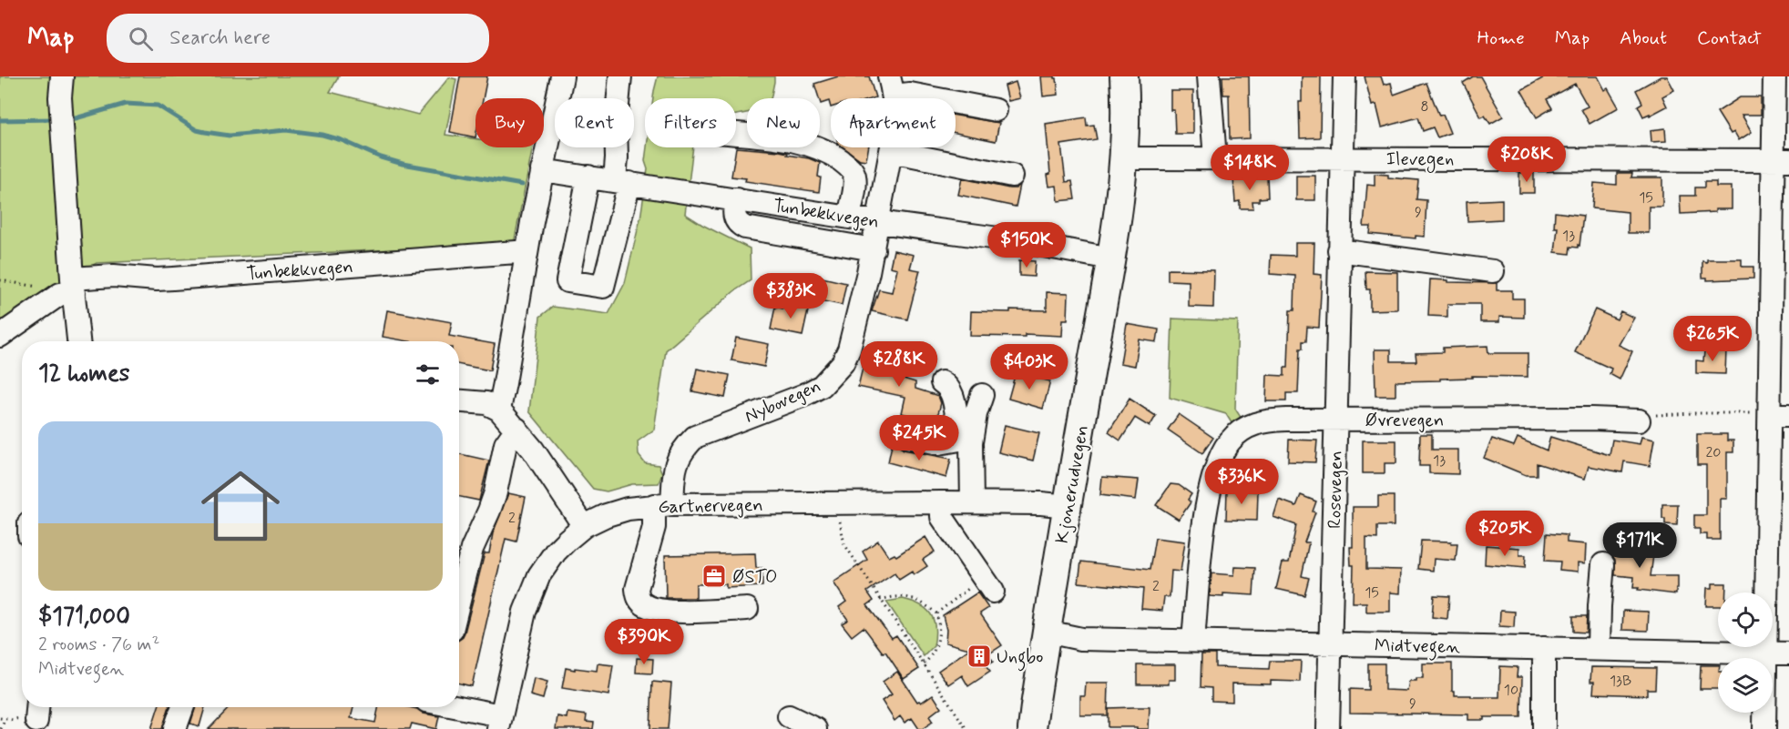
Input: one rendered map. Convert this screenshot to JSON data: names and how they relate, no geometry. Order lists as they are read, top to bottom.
{
  "streets": {
    "main road": ["Kjonerudvegen"],
    "street": [
      "Ilevegen",
      "Tunbekkvegen",
      "Nybovegen",
      "Øvrevegen",
      "Rosevegen",
      "Gartnervegen",
      "Midtvegen"
    ]
  },
  "crossings": [
    ["Ilevegen", "Kjonerudvegen"],
    ["Ilevegen", "Rosevegen"],
    ["Tunbekkvegen", "Nybovegen"],
    ["Tunbekkvegen", "Kjonerudvegen"],
    ["Nybovegen", "Gartnervegen"],
    ["Øvrevegen", "Rosevegen"],
    ["Øvrevegen", "Midtvegen"],
    ["Kjonerudvegen", "Gartnervegen"],
    ["Kjonerudvegen", "Midtvegen"],
    ["Rosevegen", "Midtvegen"]
  ],
  "places": {
    "office": ["ØSTO"],
    "building": ["Ungbo"]
  },
  "house_numbers": [
    "8",
    "15",
    "9",
    "13",
    "20",
    "13",
    "2",
    "2",
    "15",
    "13B",
    "10",
    "9"
  ],
  "page": {
    "header": "Map",
    "search": "Search here",
    "nav": [
      "Home",
      "Map",
      "About",
      "Contact"
    ],
    "chip": [
      "Buy",
      "Rent",
      "Filters",
      "New",
      "Apartment"
    ],
    "price": [
      "$208K",
      "$148K",
      "$150K",
      "$383K",
      "$265K",
      "$288K",
      "$403K",
      "$245K",
      "$336K",
      "$205K",
      "$171K",
      "$390K"
    ],
    "heading": "12 homes",
    "list": [
      {
        "name": "$171,000",
        "note": "2 rooms · 76 m² · Midtvegen"
      }
    ]
  }
}
